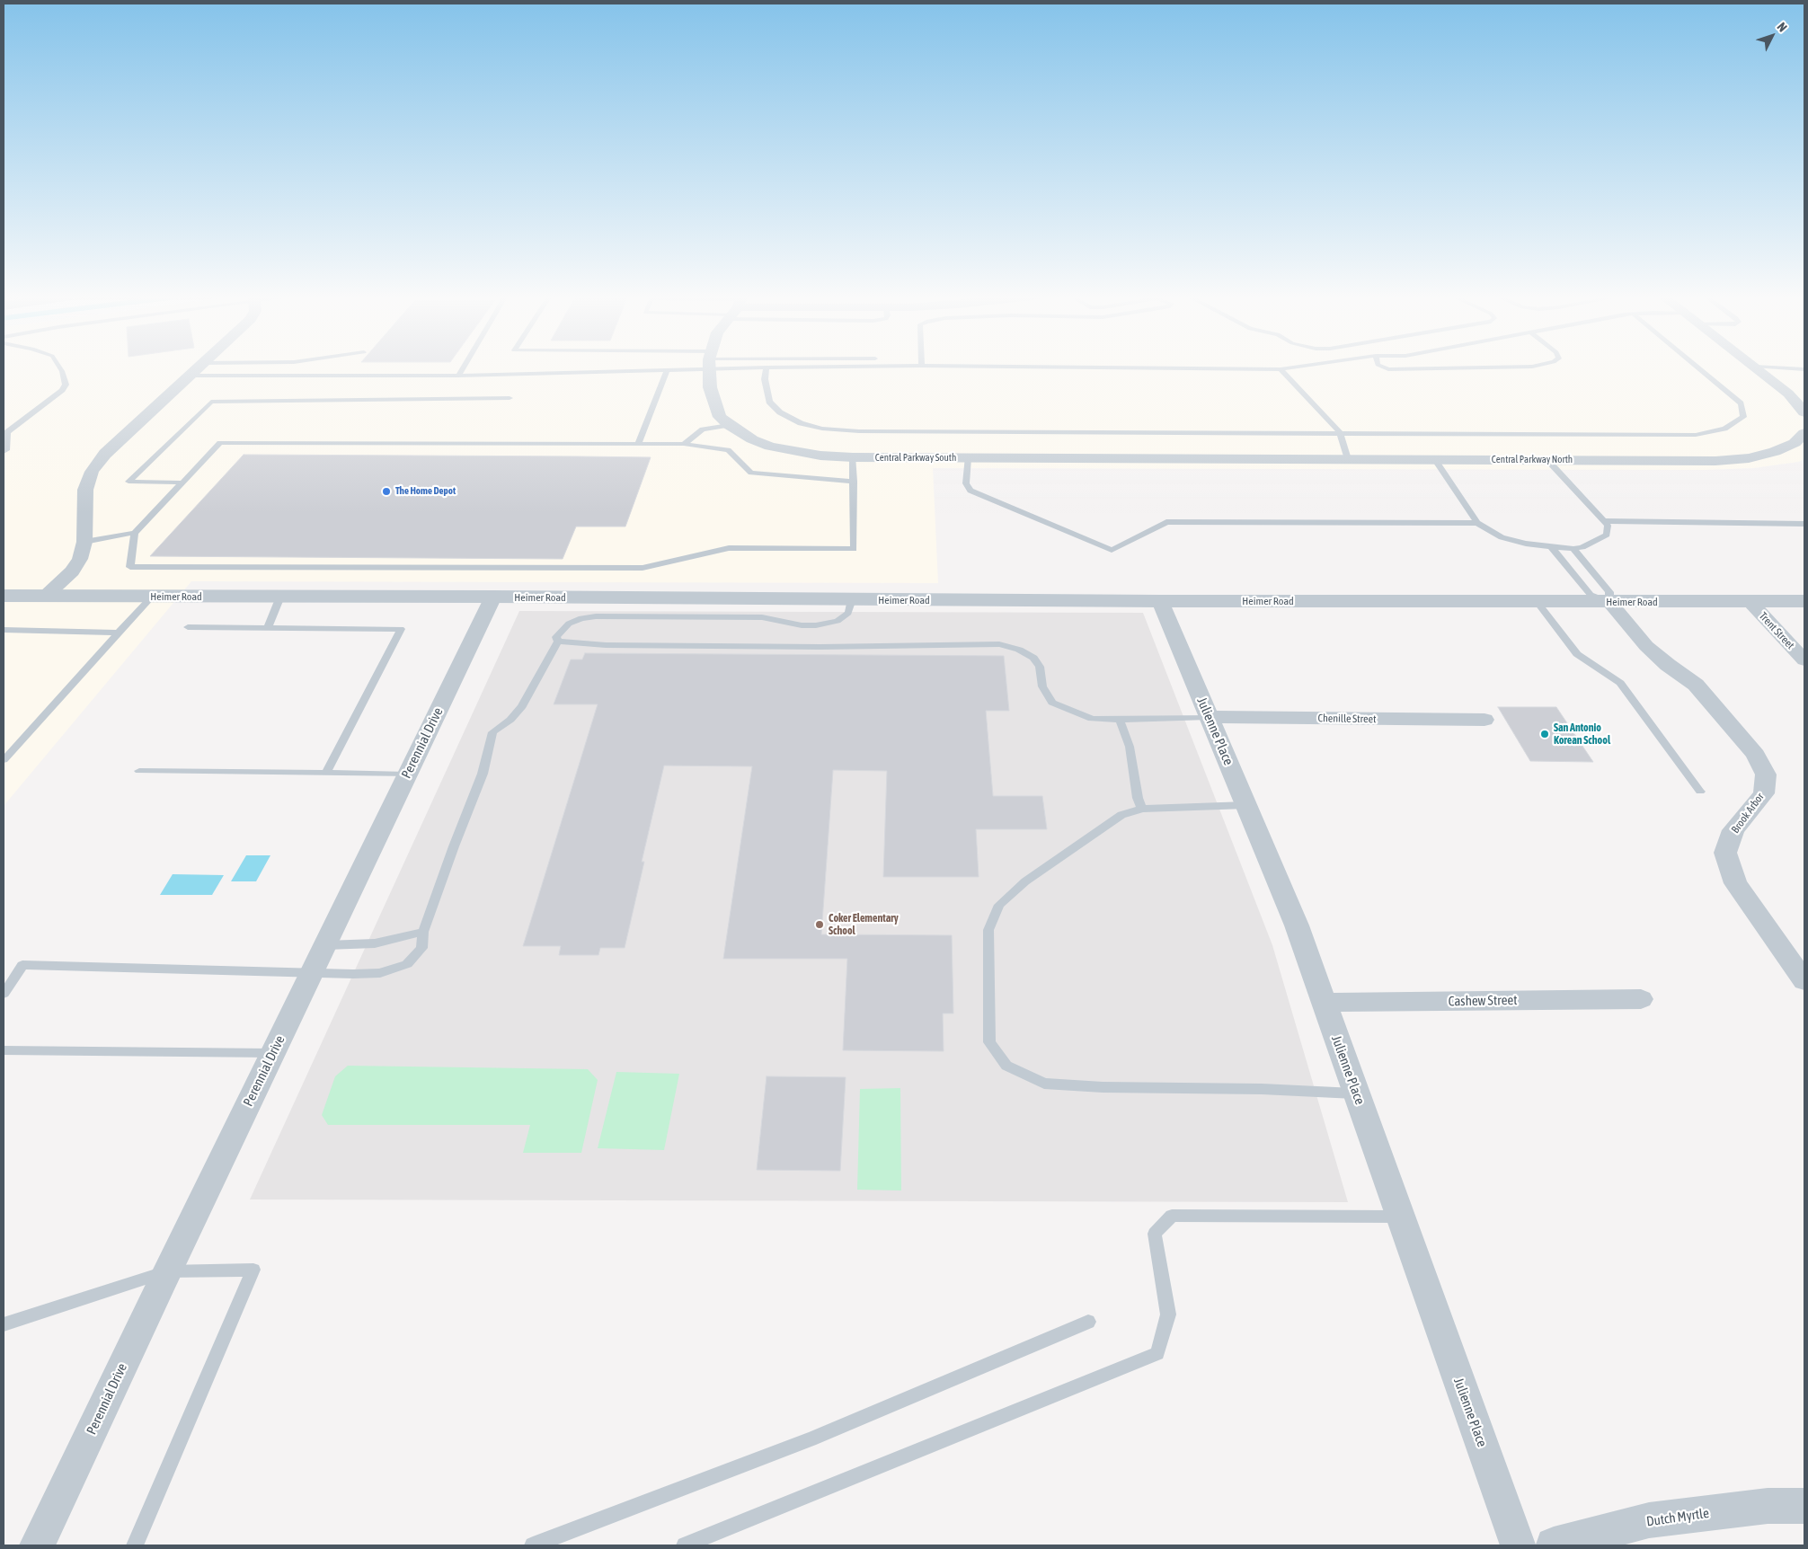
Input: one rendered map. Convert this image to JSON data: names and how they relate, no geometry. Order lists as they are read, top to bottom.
{
  "streets": {
    "street": [
      "Central Parkway South",
      "Central Parkway North",
      "Heimer Road",
      "Trent Street",
      "Chenille Street",
      "Julienne Place",
      "Perennial Drive",
      "Brook Arbor",
      "Cashew Street",
      "Dutch Myrtle"
    ]
  },
  "crossings": [
    ["Central Parkway South", "Central Parkway North"],
    ["Heimer Road", "Trent Street"],
    ["Heimer Road", "Julienne Place"],
    ["Heimer Road", "Perennial Drive"],
    ["Heimer Road", "Brook Arbor"],
    ["Chenille Street", "Julienne Place"],
    ["Julienne Place", "Cashew Street"]
  ],
  "places": ["The Home Depot", "San Antonio Korean School", "Coker Elementary School"],
  "north": "top right"
}
